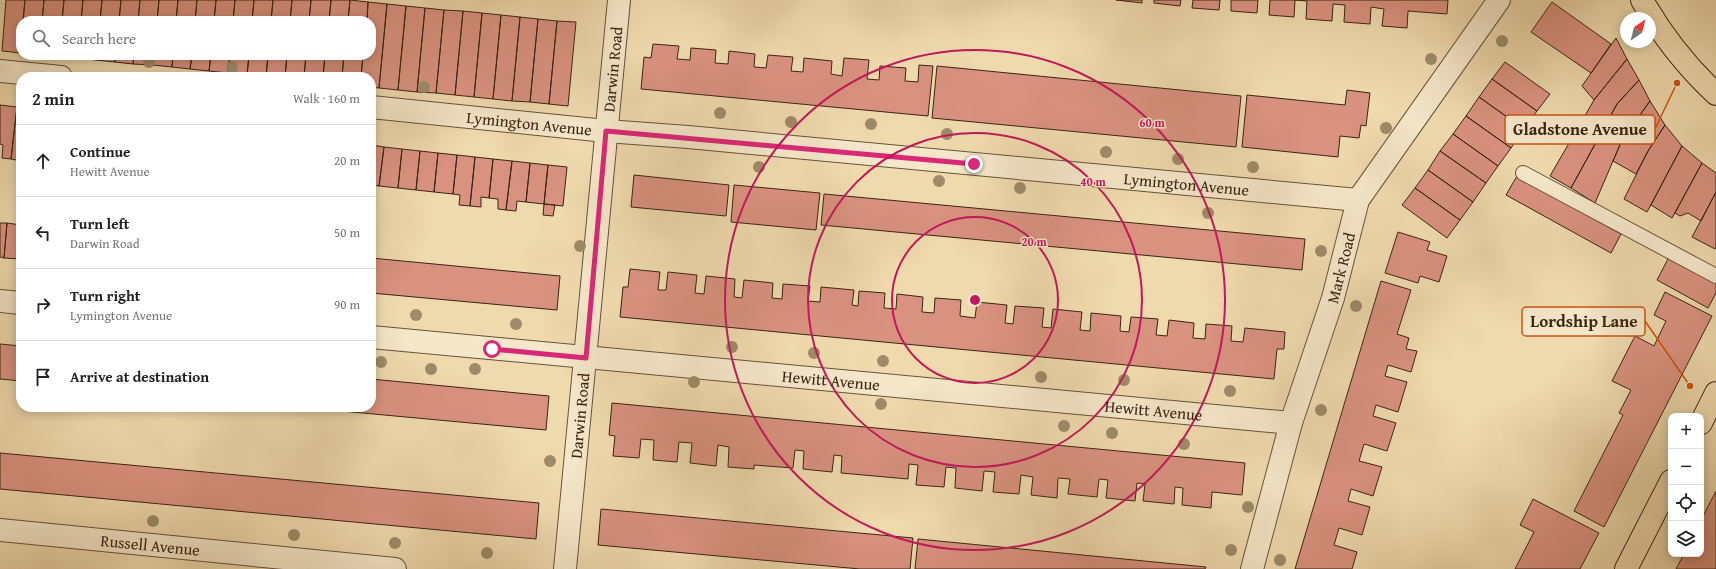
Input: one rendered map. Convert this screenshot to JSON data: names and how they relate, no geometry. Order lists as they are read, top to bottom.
{
  "streets": {
    "street": [
      "Darwin Road",
      "Lymington Avenue",
      "Mark Road",
      "Hewitt Avenue",
      "Russell Avenue"
    ]
  },
  "crossings": [
    ["Darwin Road", "Lymington Avenue"],
    ["Darwin Road", "Hewitt Avenue"],
    ["Lymington Avenue", "Mark Road"],
    ["Mark Road", "Hewitt Avenue"]
  ],
  "places": ["Gladstone Avenue", "Lordship Lane"],
  "north": "top right",
  "page": {
    "search": "Search here",
    "heading": ["2 min", "Walk · 160 m"],
    "list": [
      ["Continue", "Hewitt Avenue", "20 m"],
      ["Turn left", "Darwin Road", "50 m"],
      ["Turn right", "Lymington Avenue", "90 m"],
      "Arrive at destination"
    ],
    "map_buttons": ["+", "−"]
  },
  "rings": ["60 m", "40 m", "20 m"]
}
